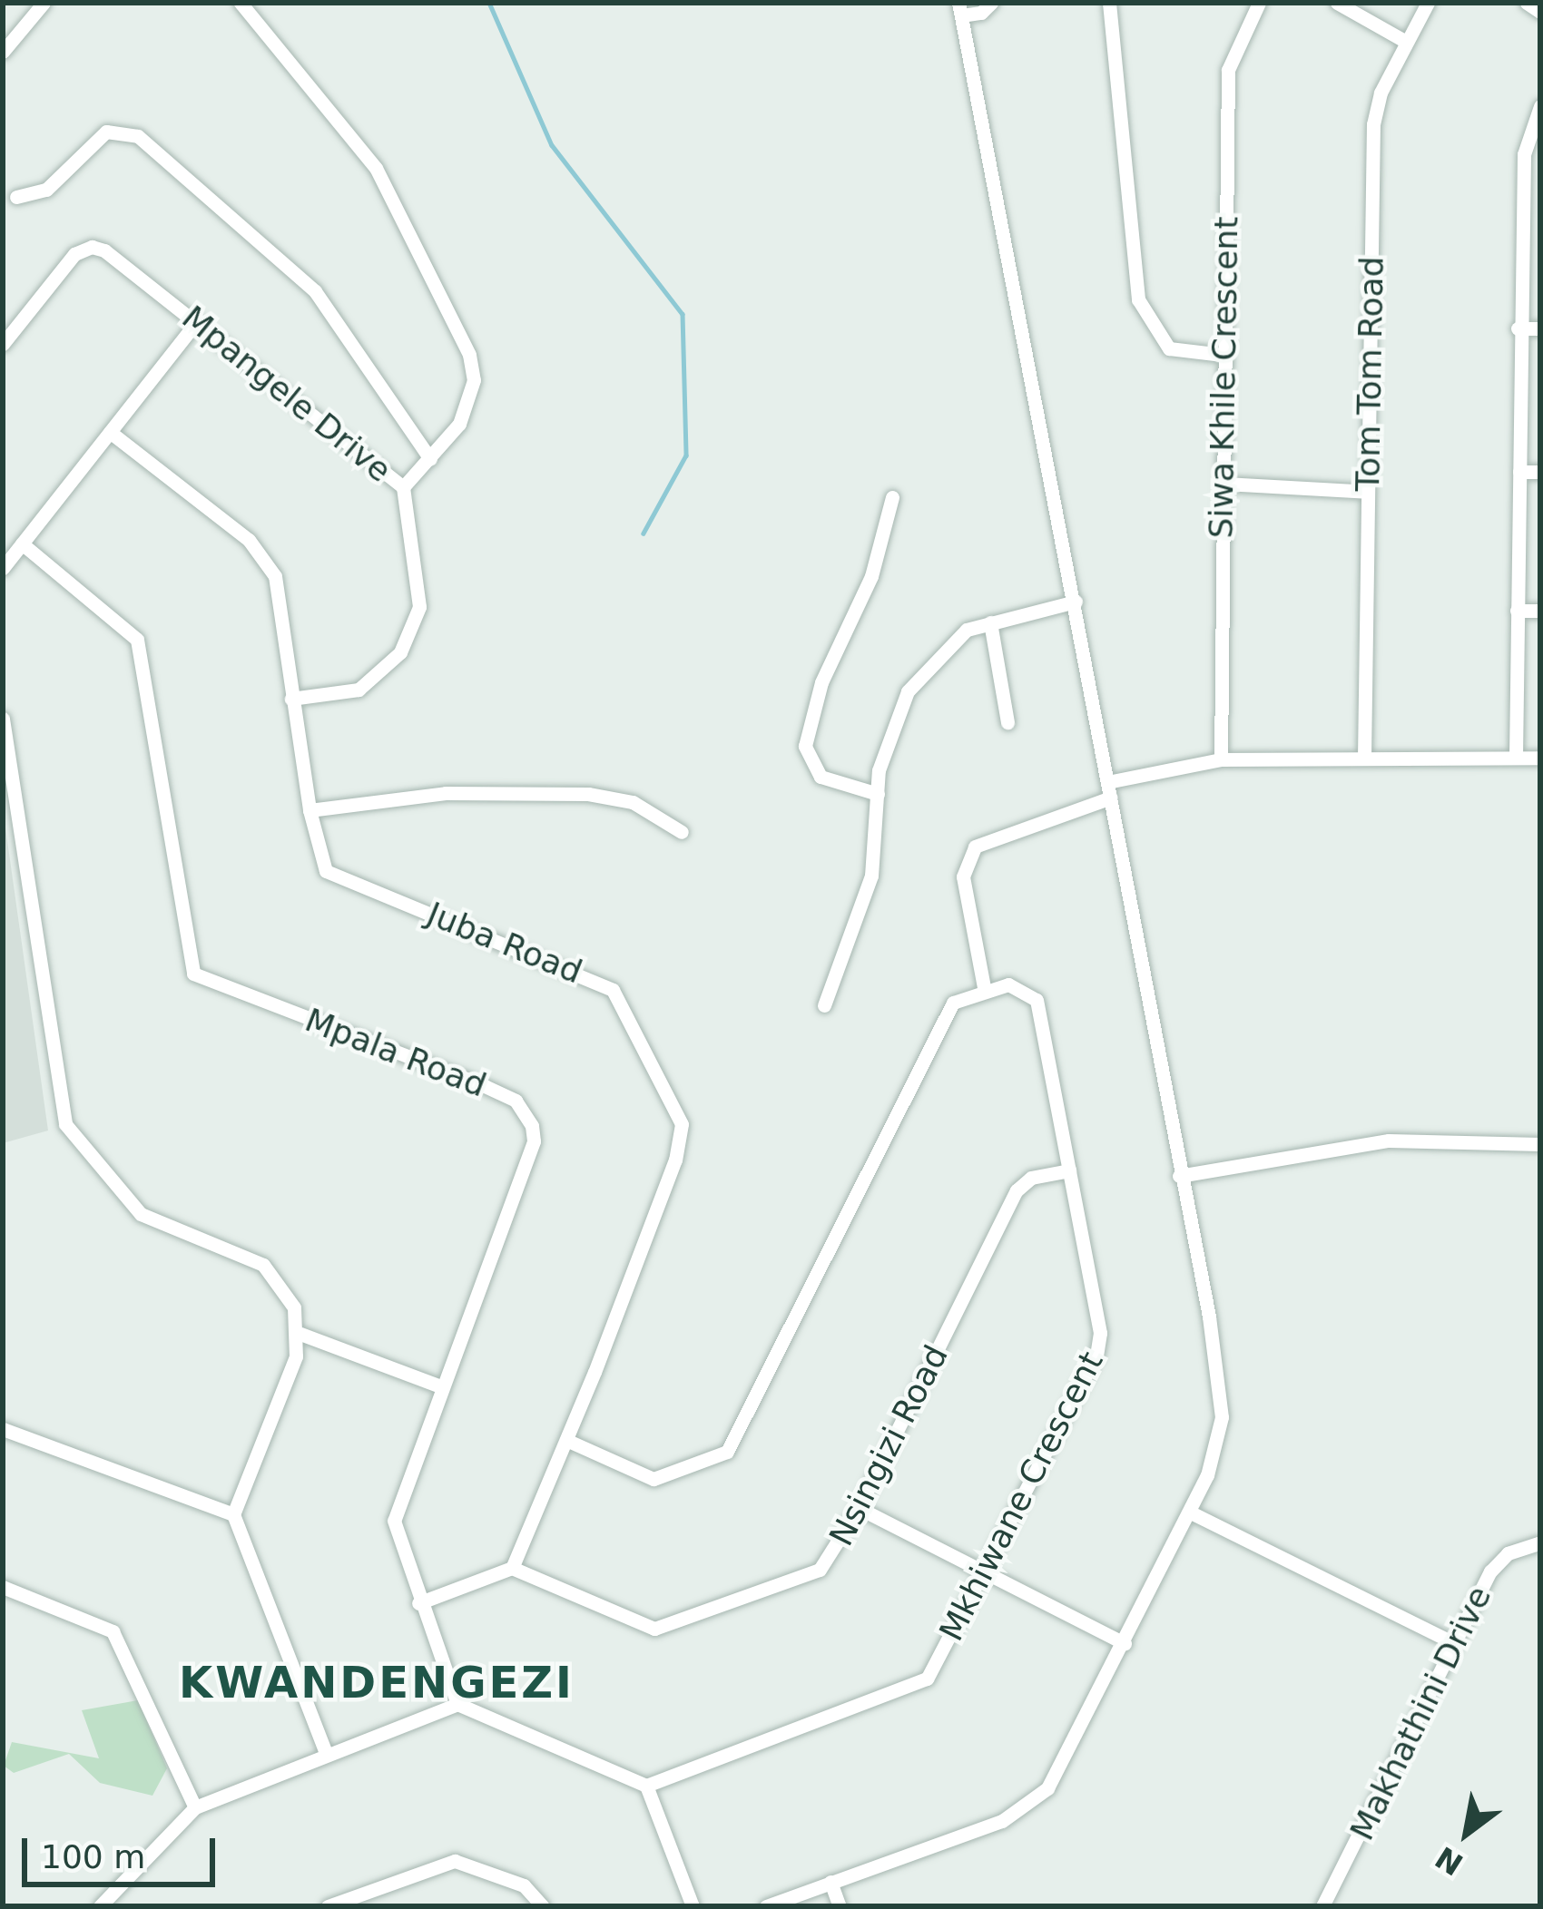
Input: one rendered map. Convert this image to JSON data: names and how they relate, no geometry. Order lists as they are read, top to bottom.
{
  "streets": {
    "street": [
      "Tom Tom Road",
      "Siwa Khile Crescent",
      "Mpangele Drive",
      "Juba Road",
      "Mpala Road",
      "Nsingizi Road",
      "Mkhiwane Crescent",
      "Makhathini Drive"
    ]
  },
  "crossings": [
    ["Mpangele Drive", "Juba Road"],
    ["Juba Road", "Nsingizi Road"],
    ["Nsingizi Road", "Mkhiwane Crescent"]
  ],
  "districts": ["KWANDENGEZI"],
  "scale_bar": "100 m",
  "north": "bottom left"
}
